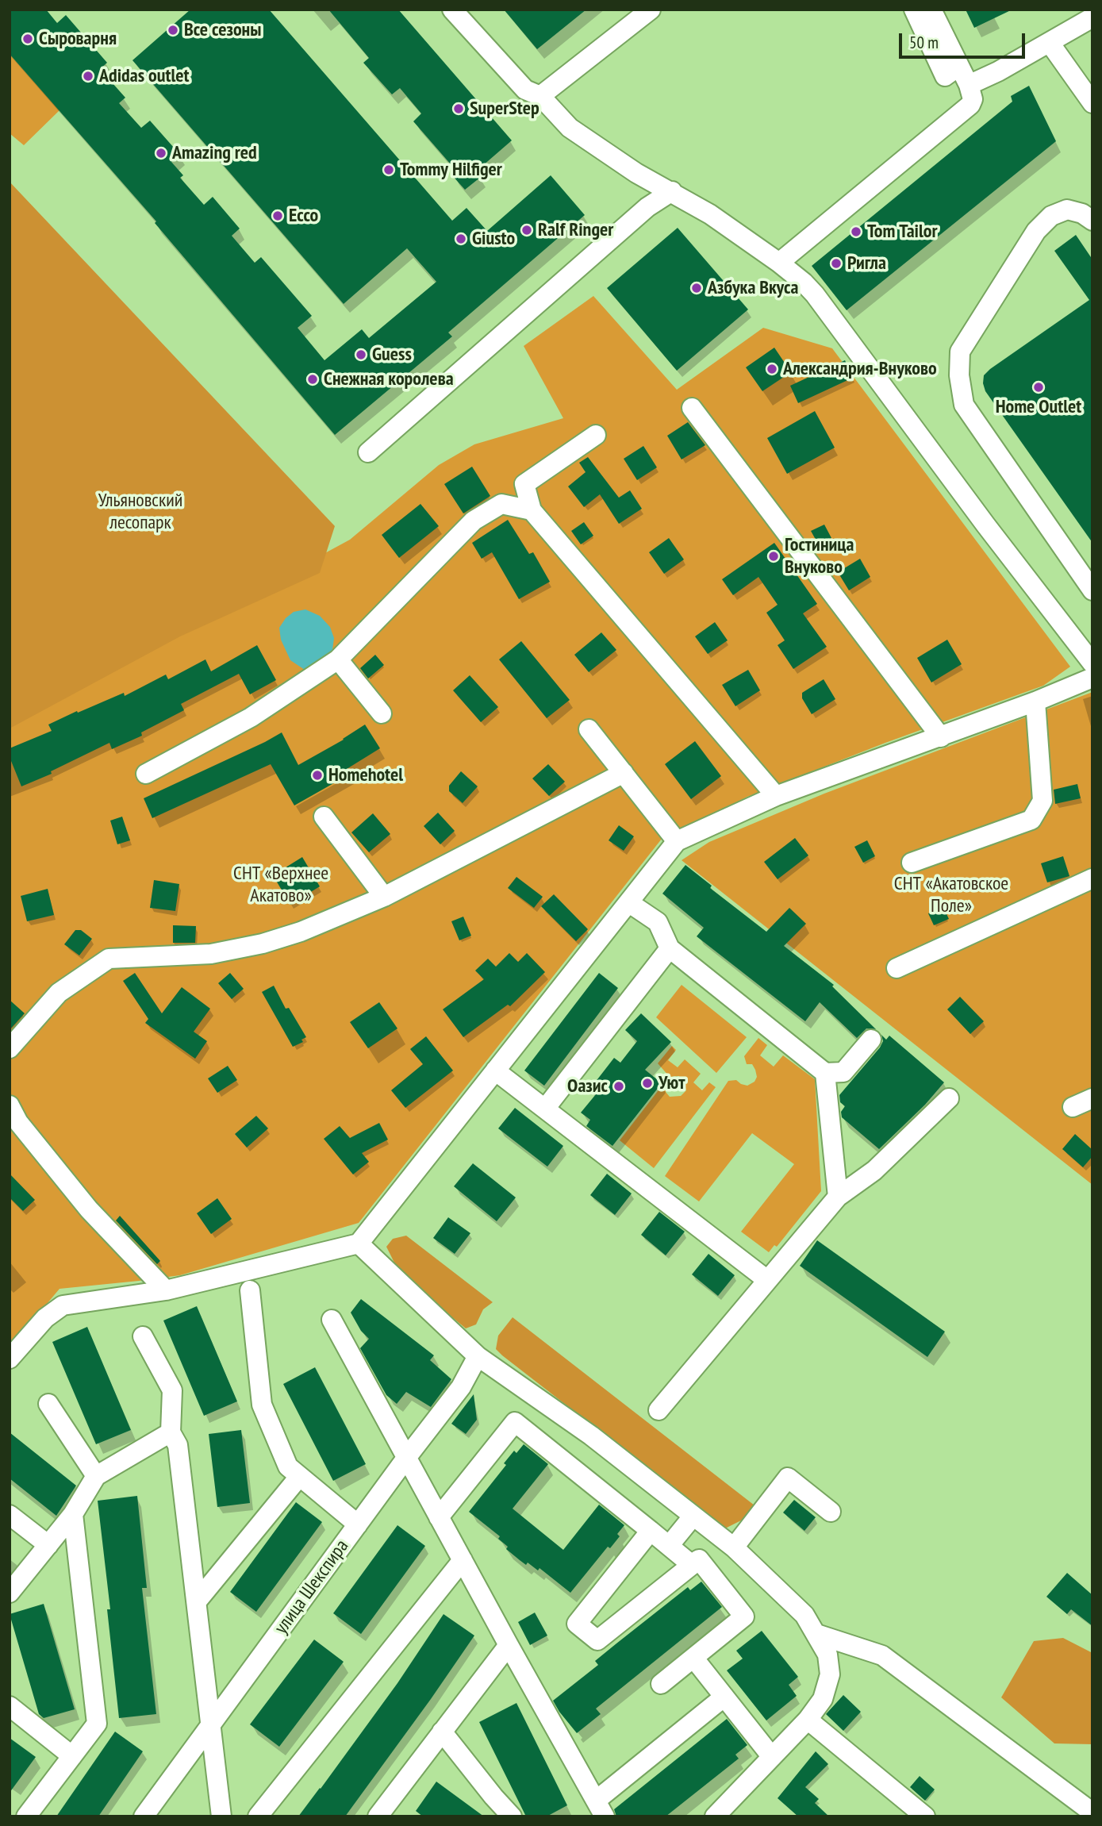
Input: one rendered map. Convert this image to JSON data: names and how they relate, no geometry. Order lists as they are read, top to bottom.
{
  "streets": {
    "street": ["улица Шекспира"]
  },
  "parks": ["Ульяновский лесопарк", "СНТ «Верхнее Акатово»", "СНТ «Акатовское Поле»"],
  "places": [
    "Все сезоны",
    "Сыроварня",
    "Adidas outlet",
    "SuperStep",
    "Amazing red",
    "Tommy Hilfiger",
    "Ecco",
    "Ralf Ringer",
    "Tom Tailor",
    "Giusto",
    "Ригла",
    "Азбука Вкуса",
    "Guess",
    "Александрия-Внуково",
    "Снежная королева",
    "Home Outlet",
    "Гостиница Внуково",
    "Homehotel",
    "Уют",
    "Оазис"
  ],
  "scale_bar": "50 m"
}
